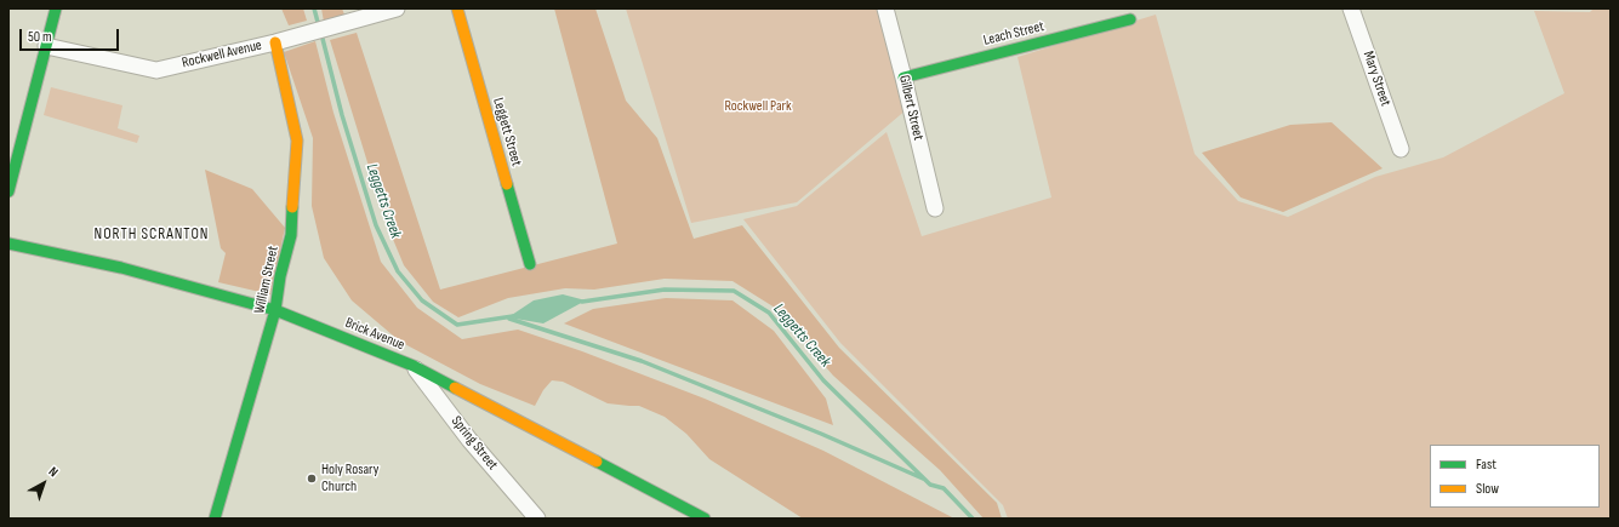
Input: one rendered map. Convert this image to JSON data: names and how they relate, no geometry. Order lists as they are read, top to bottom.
{
  "streets": {
    "street": [
      "Leach Street",
      "Rockwell Avenue",
      "Mary Street",
      "Gilbert Street",
      "Leggett Street",
      "William Street",
      "Brick Avenue",
      "Spring Street"
    ]
  },
  "crossings": [
    ["Leach Street", "Gilbert Street"],
    ["Rockwell Avenue", "William Street"],
    ["William Street", "Brick Avenue"],
    ["Brick Avenue", "Spring Street"]
  ],
  "districts": ["NORTH SCRANTON"],
  "water": ["Leggetts Creek"],
  "parks": ["Rockwell Park"],
  "places": ["Holy Rosary Church"],
  "legend": ["Fast", "Slow"],
  "scale_bar": "50 m",
  "north": "top right"
}
